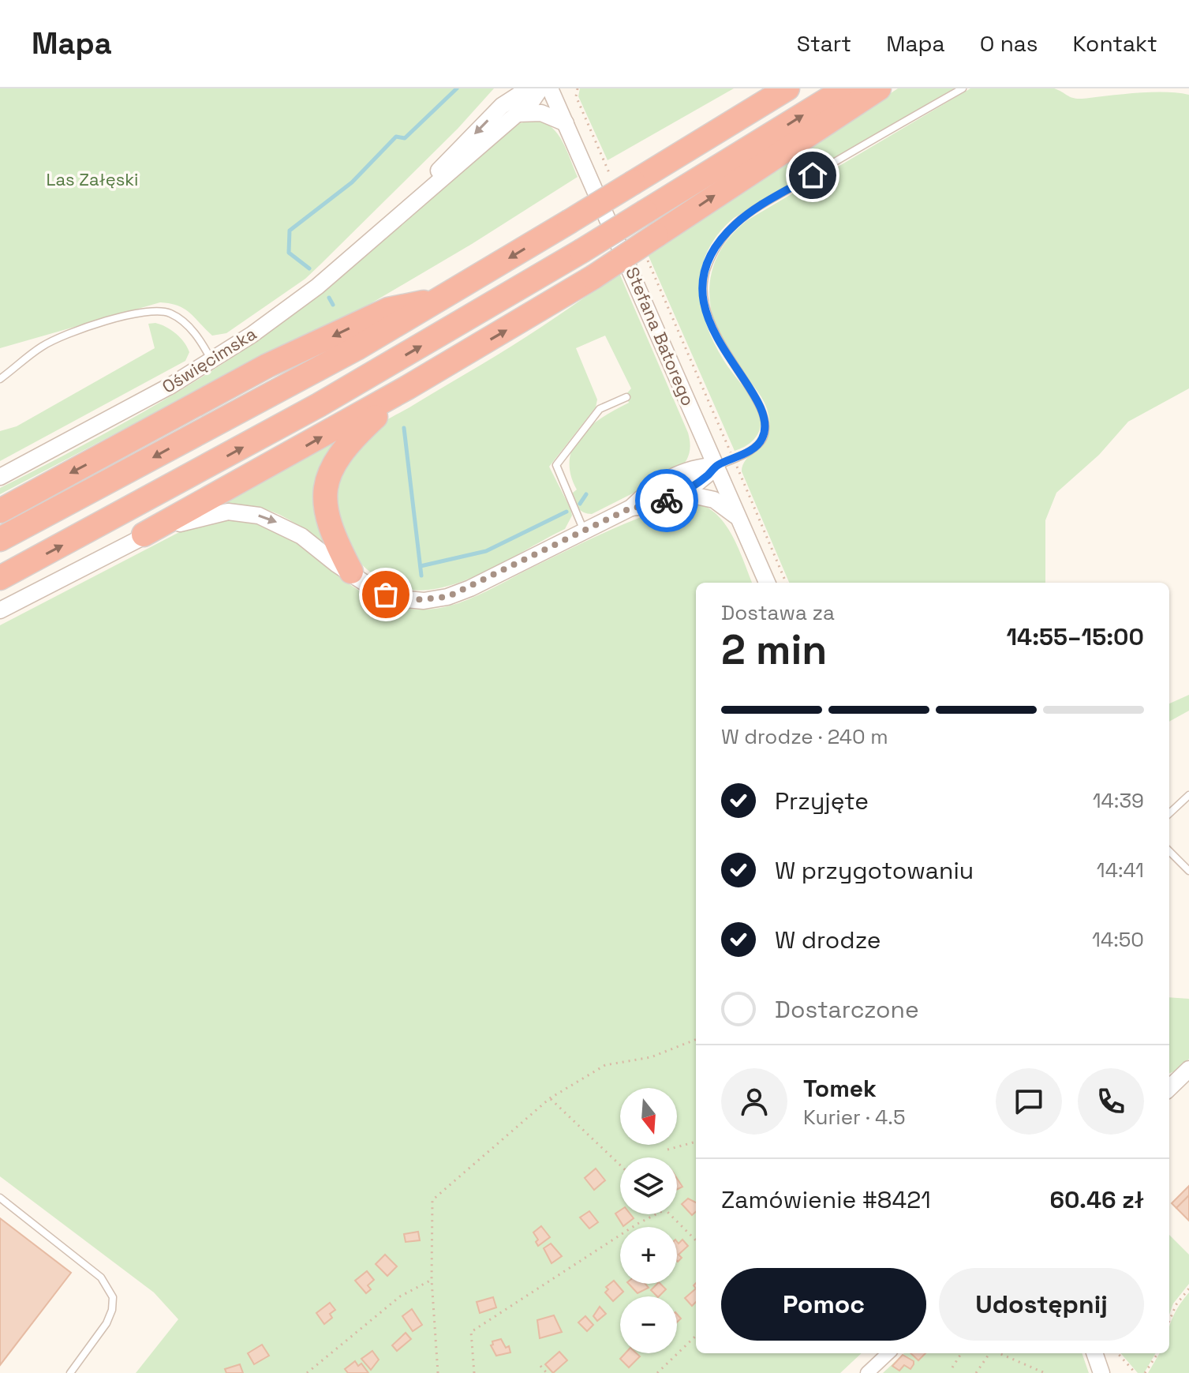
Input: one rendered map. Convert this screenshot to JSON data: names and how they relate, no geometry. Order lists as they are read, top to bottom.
{
  "streets": {
    "street": ["Stefana Batorego", "Oświęcimska"]
  },
  "parks": ["Las Załęski"],
  "north": "bottom",
  "page": {
    "header": "Mapa",
    "nav": [
      "Start",
      "Mapa",
      "O nas",
      "Kontakt"
    ],
    "heading": ["2 min", "Dostawa za", "14:55–15:00"],
    "panel": [
      "Tomek",
      "Kurier · 4.5",
      "Zamówienie #8421",
      "60.46 zł"
    ],
    "bar": "W drodze · 240 m",
    "list": [
      ["Przyjęte", "14:39"],
      ["W przygotowaniu", "14:41"],
      ["W drodze", "14:50"],
      "Dostarczone"
    ],
    "map_buttons": ["+", "−"],
    "buttons": ["Pomoc", "Udostępnij"]
  }
}
